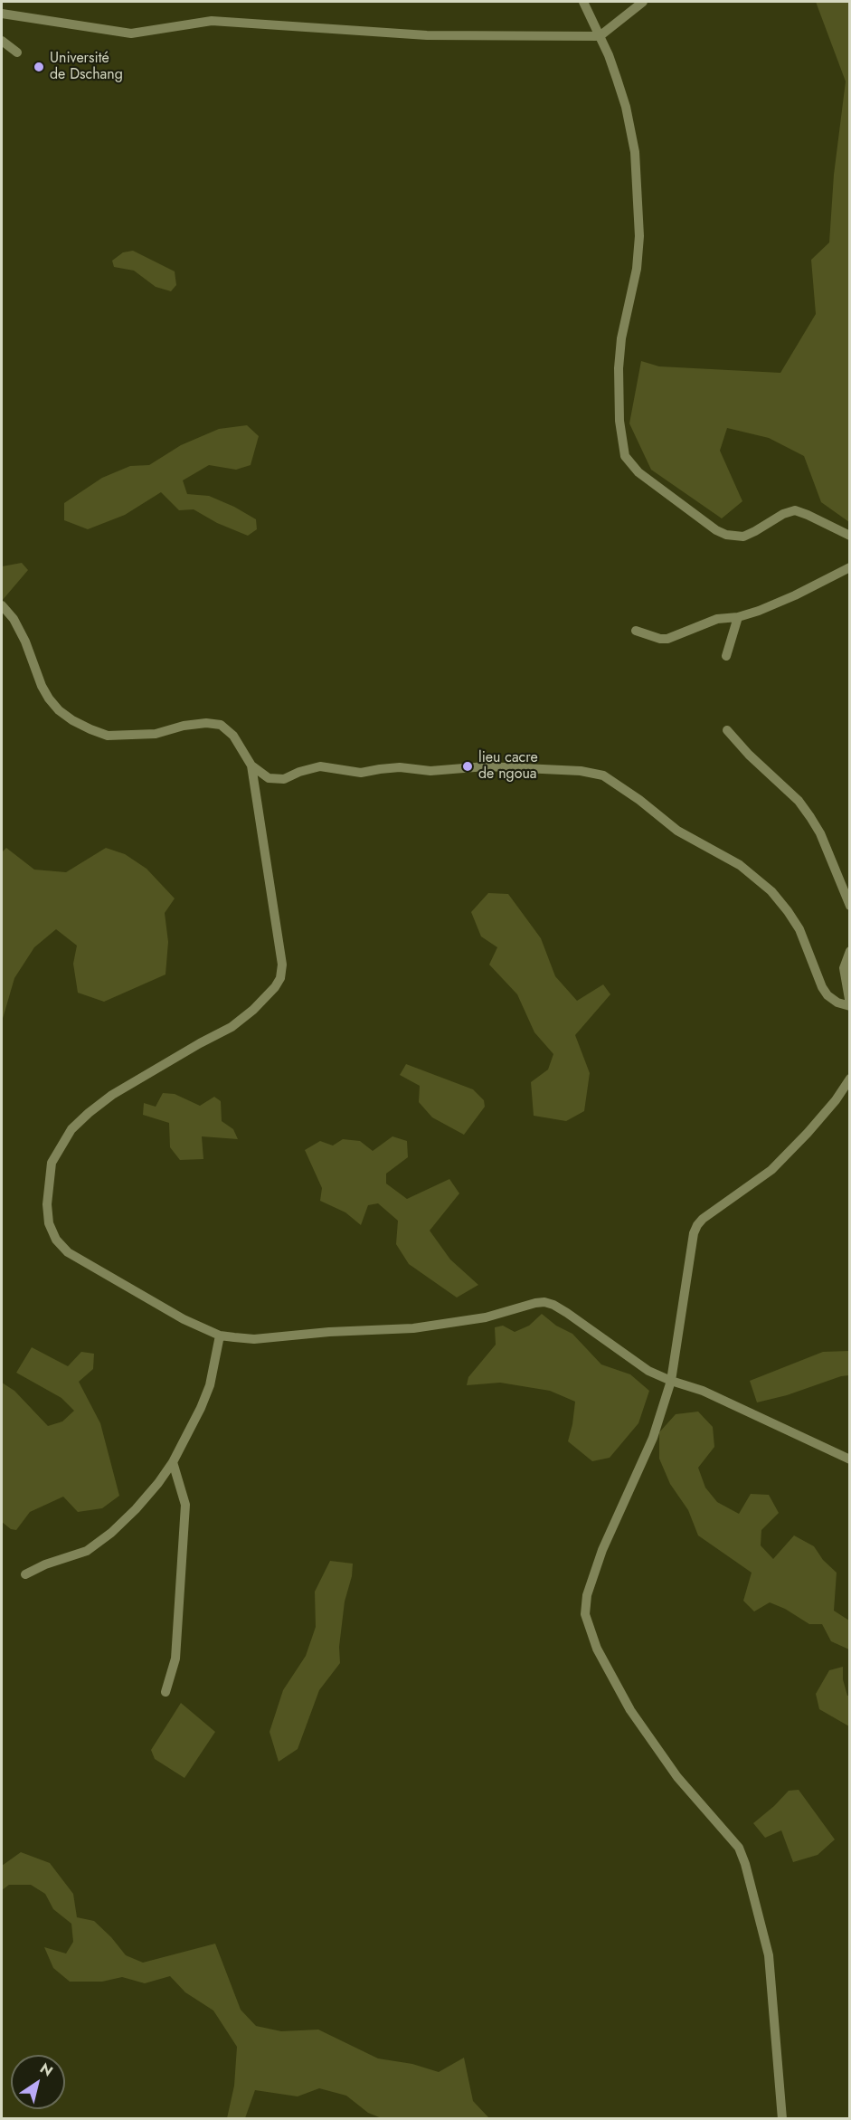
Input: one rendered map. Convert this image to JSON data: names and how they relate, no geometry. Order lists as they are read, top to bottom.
{
  "places": ["Université de Dschang", "lieu cacre de ngoua"],
  "north": "top right"
}
